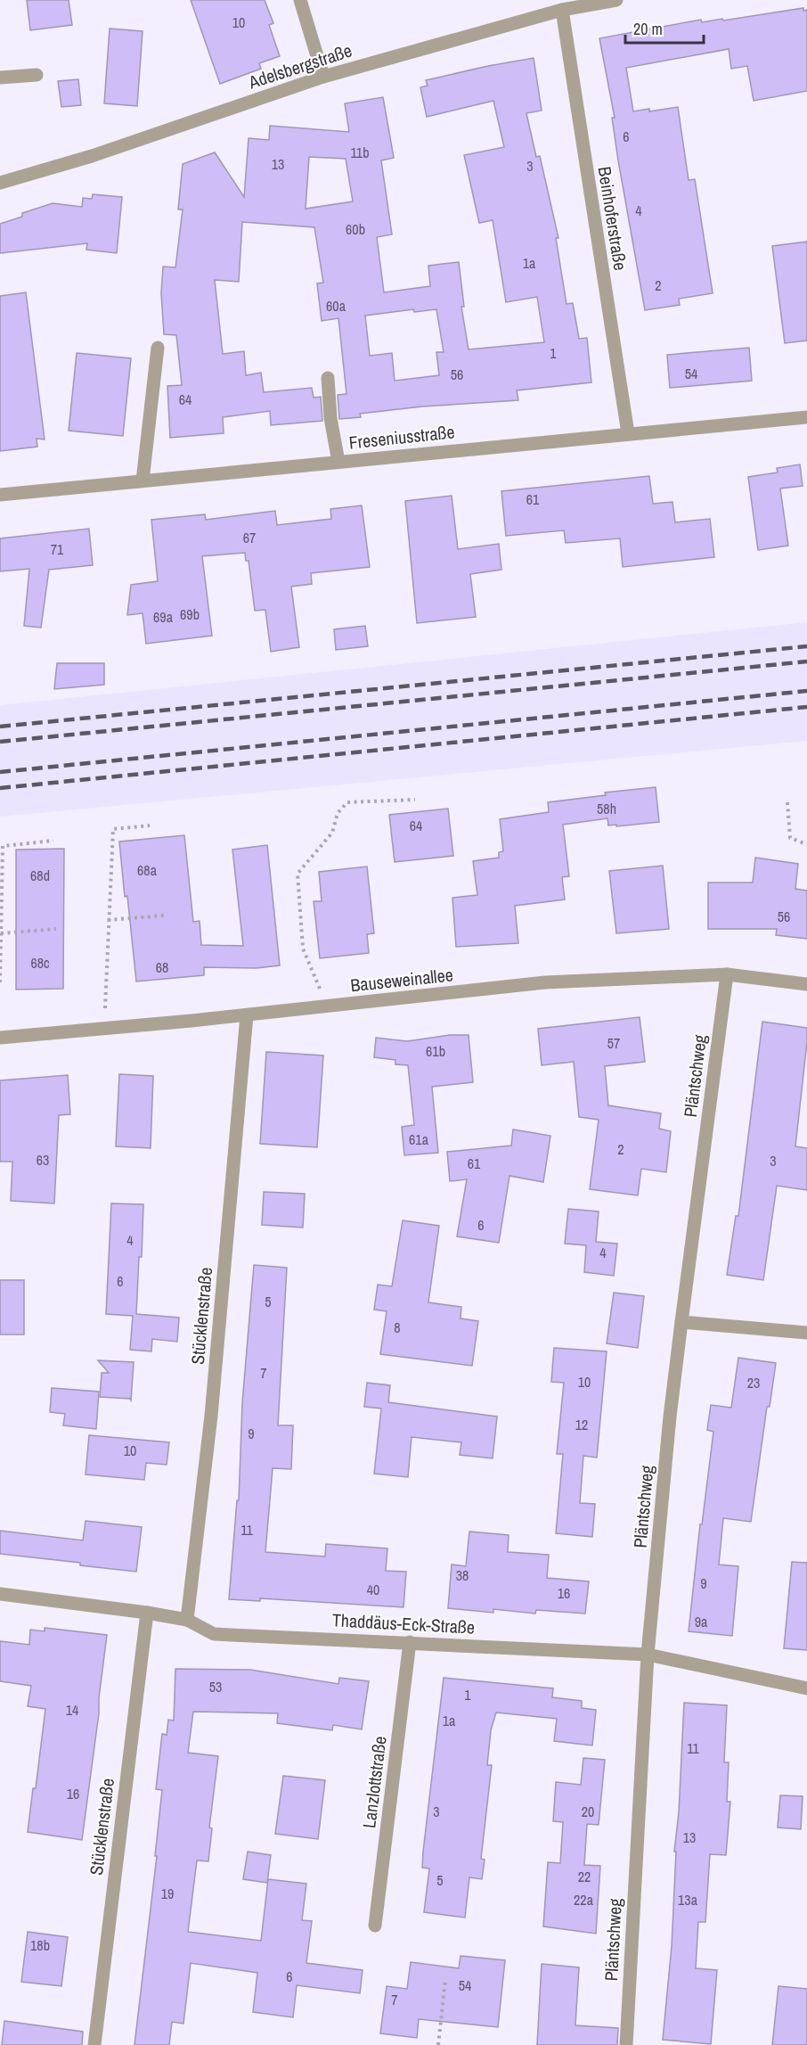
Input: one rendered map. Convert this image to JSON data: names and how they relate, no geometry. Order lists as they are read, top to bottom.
{
  "streets": {
    "street": [
      "Adelsbergstraße",
      "Beinhoferstraße",
      "Freseniusstraße",
      "Bauseweinallee",
      "Pläntschweg",
      "Stücklenstraße",
      "Thaddäus-Eck-Straße",
      "Lanzlottstraße"
    ]
  },
  "crossings": [
    ["Adelsbergstraße", "Beinhoferstraße"],
    ["Beinhoferstraße", "Freseniusstraße"],
    ["Bauseweinallee", "Pläntschweg"],
    ["Bauseweinallee", "Stücklenstraße"],
    ["Pläntschweg", "Thaddäus-Eck-Straße"],
    ["Stücklenstraße", "Thaddäus-Eck-Straße"],
    ["Thaddäus-Eck-Straße", "Lanzlottstraße"]
  ],
  "house_numbers": [
    "10",
    "6",
    "11b",
    "13",
    "3",
    "4",
    "60b",
    "1a",
    "2",
    "60a",
    "1",
    "54",
    "56",
    "64",
    "61",
    "67",
    "71",
    "69b",
    "69a",
    "58h",
    "64",
    "68a",
    "68d",
    "56",
    "68c",
    "68",
    "57",
    "61b",
    "61a",
    "2",
    "63",
    "3",
    "61",
    "6",
    "4",
    "4",
    "6",
    "5",
    "8",
    "7",
    "10",
    "23",
    "12",
    "9",
    "10",
    "11",
    "38",
    "9",
    "40",
    "16",
    "9a",
    "53",
    "1",
    "14",
    "1a",
    "11",
    "16",
    "3",
    "20",
    "13",
    "22",
    "5",
    "19",
    "22a",
    "13a",
    "18b",
    "6",
    "54",
    "7"
  ],
  "scale_bar": "20 m"
}
